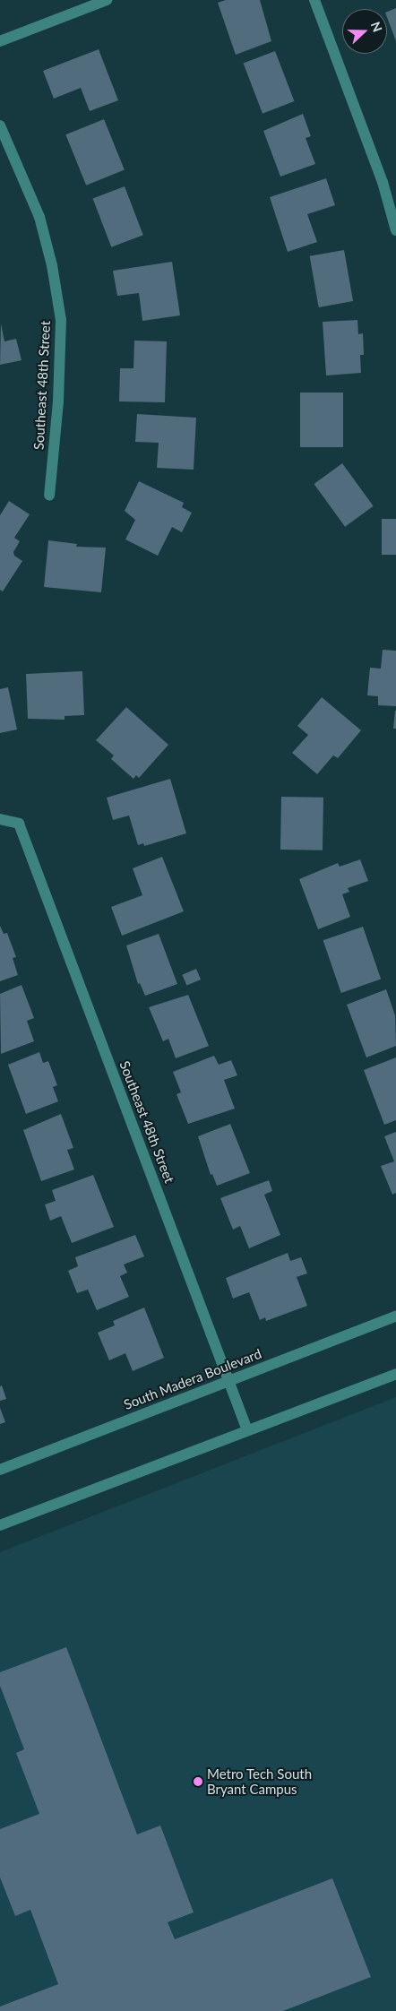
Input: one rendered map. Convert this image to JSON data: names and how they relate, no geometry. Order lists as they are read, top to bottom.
{
  "streets": {
    "street": ["Southeast 48th Street", "South Madera Boulevard"]
  },
  "crossings": [
    ["Southeast 48th Street", "South Madera Boulevard"]
  ],
  "places": ["Metro Tech South Bryant Campus"],
  "north": "right"
}
